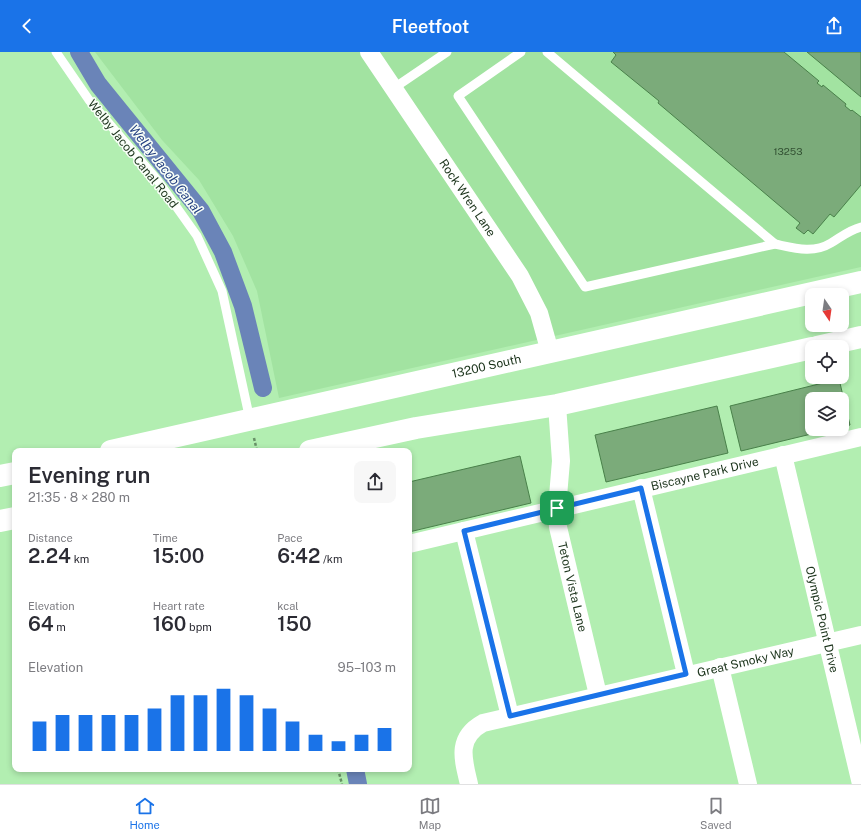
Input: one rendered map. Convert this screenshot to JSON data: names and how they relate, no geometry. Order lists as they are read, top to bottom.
{
  "streets": {
    "street": [
      "Rock Wren Lane",
      "13200 South",
      "Biscayne Park Drive",
      "Teton Vista Lane",
      "Olympic Point Drive",
      "Great Smoky Way"
    ],
    "lane": ["Welby Jacob Canal Road"]
  },
  "crossings": [
    ["Welby Jacob Canal Road", "13200 South"],
    ["Rock Wren Lane", "13200 South"],
    ["Biscayne Park Drive", "Teton Vista Lane"],
    ["Biscayne Park Drive", "Olympic Point Drive"],
    ["Teton Vista Lane", "Great Smoky Way"],
    ["Olympic Point Drive", "Great Smoky Way"]
  ],
  "water": ["Welby Jacob Canal"],
  "house_numbers": ["13253"],
  "north": "bottom",
  "page": {
    "header": "Fleetfoot",
    "heading": ["Evening run", "21:35 · 8 × 280 m"],
    "stats": [
      ["Distance", "2.24 km"],
      ["Time", "15:00"],
      ["Pace", "6:42 /km"],
      ["Elevation", "64 m"],
      ["Heart rate", "160 bpm"],
      ["kcal", "150"]
    ],
    "chart": ["Elevation", "95–103 m"],
    "tabs": ["Home", "Map", "Saved"]
  }
}
